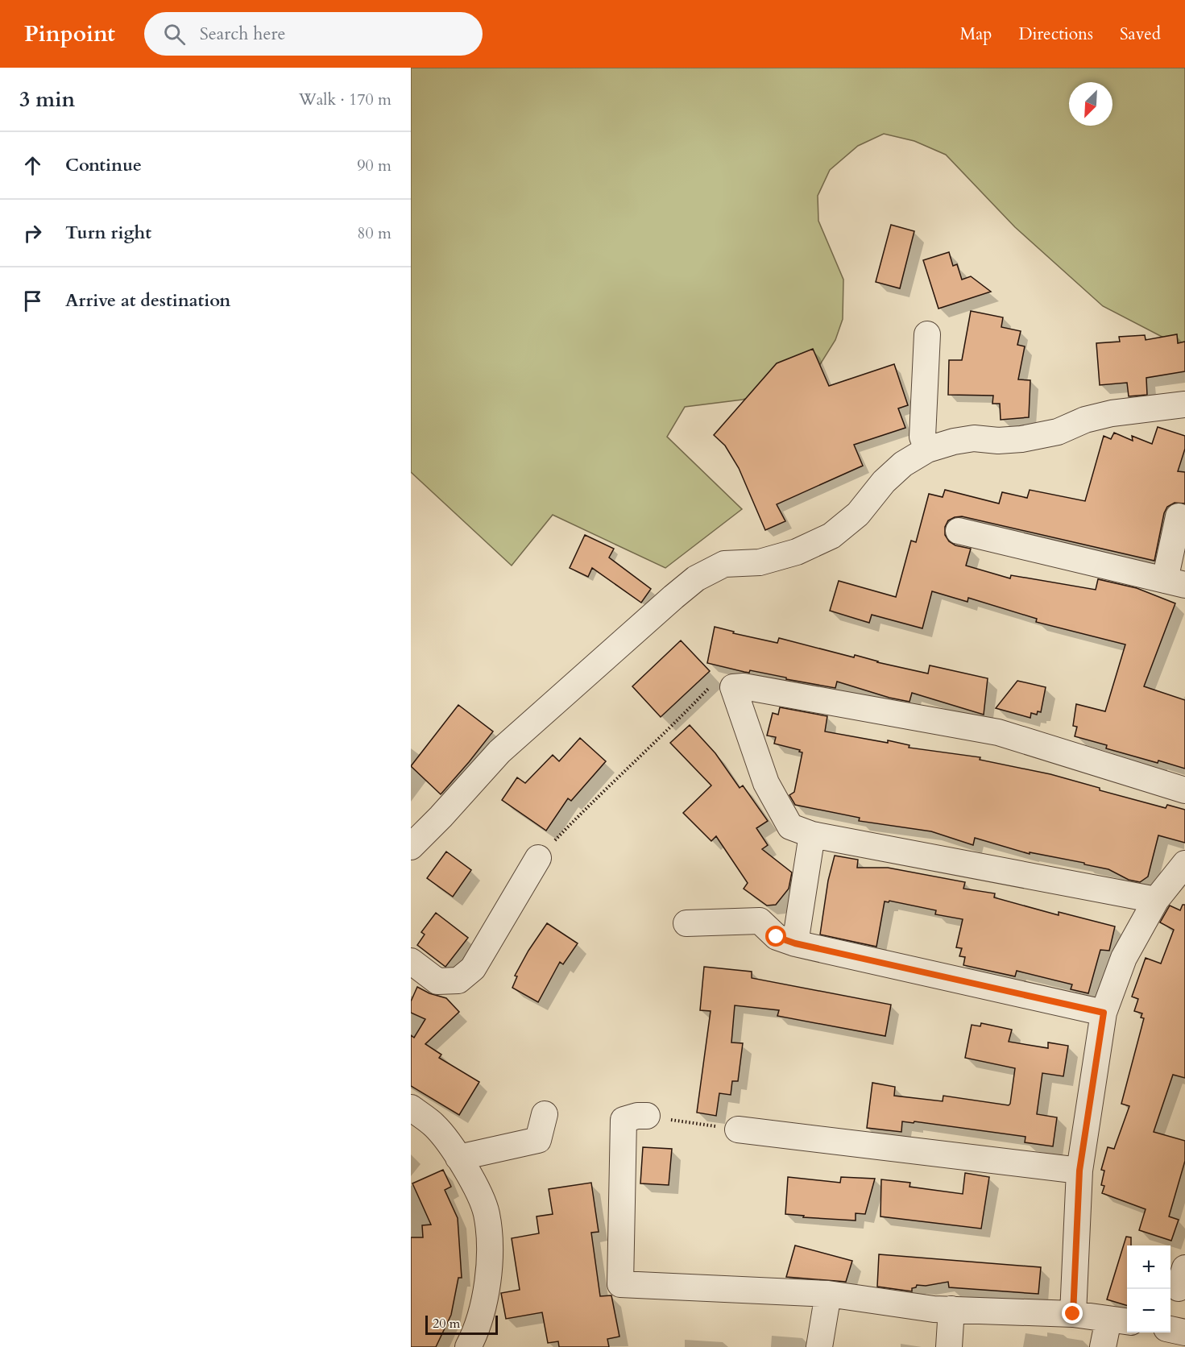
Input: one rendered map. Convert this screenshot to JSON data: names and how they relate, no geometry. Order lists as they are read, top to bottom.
{
  "scale_bar": "20 m",
  "north": "bottom left",
  "page": {
    "header": "Pinpoint",
    "search": "Search here",
    "nav": ["Map", "Directions", "Saved"],
    "heading": ["3 min", "Walk · 170 m"],
    "list": [
      ["Continue", "90 m"],
      ["Turn right", "80 m"],
      "Arrive at destination"
    ],
    "map_buttons": ["+", "−"],
    "scale": "20 m"
  }
}
